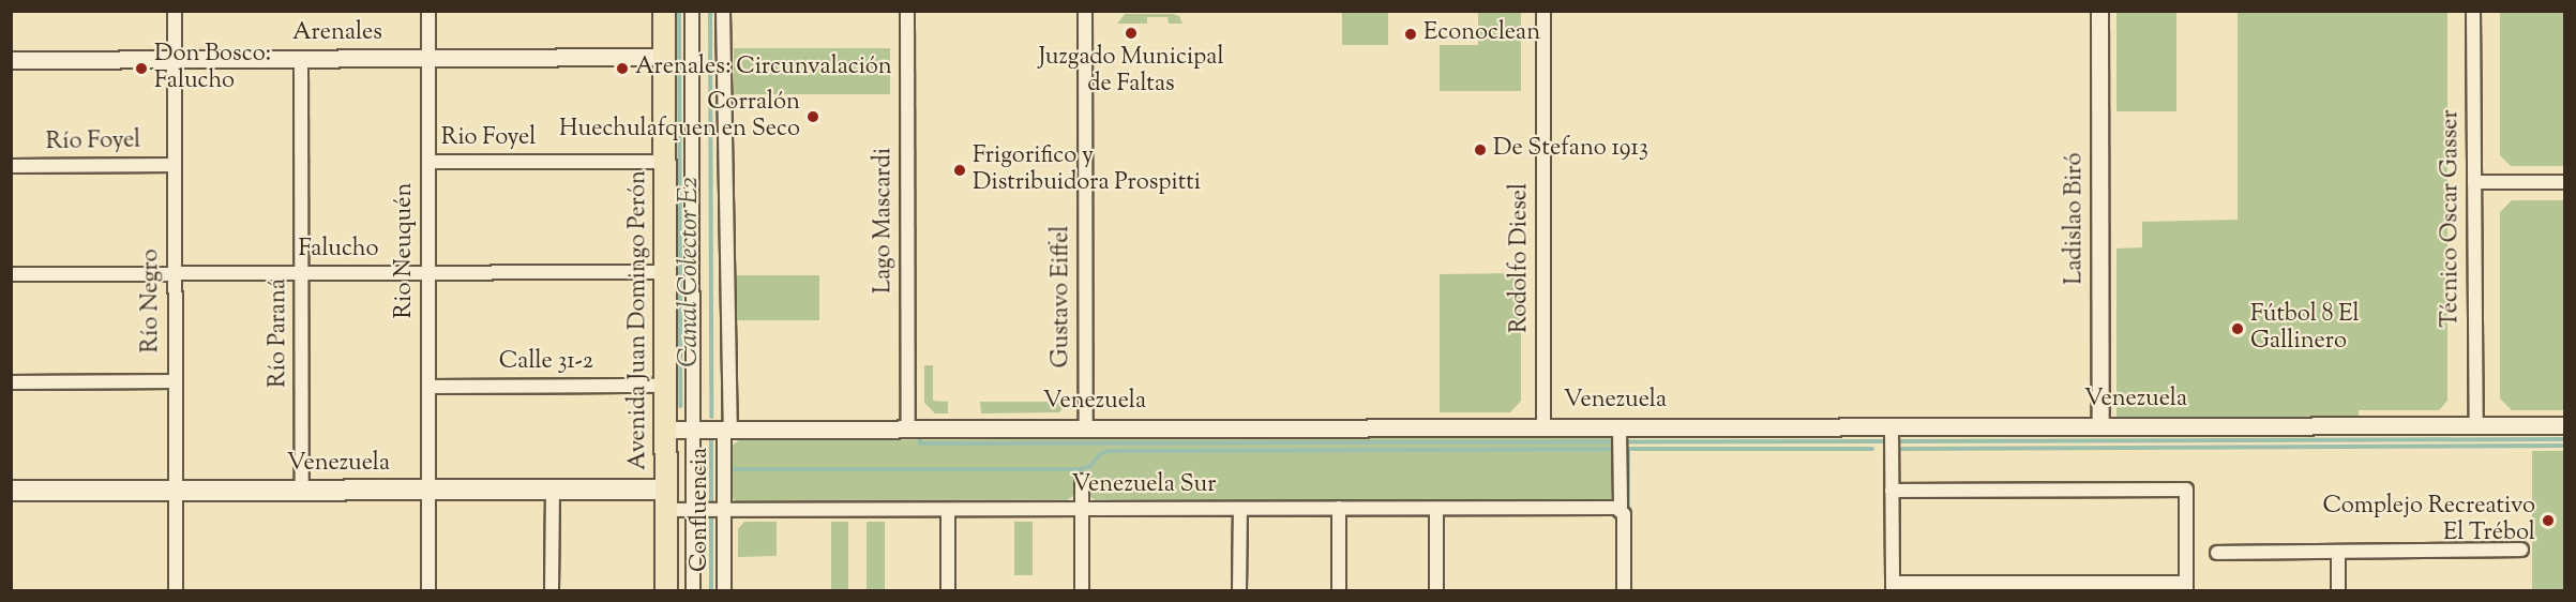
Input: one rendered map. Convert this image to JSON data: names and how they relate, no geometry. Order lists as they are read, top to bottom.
{
  "streets": {
    "main road": ["Avenida Juan Domingo Perón", "Venezuela"],
    "street": [
      "Arenales",
      "Rio Foyel",
      "Río Foyel",
      "Ladislao Biró",
      "Técnico Oscar Gasser",
      "Lago Mascardi",
      "Falucho",
      "Rio Neuquén",
      "Rodolfo Diesel",
      "Gustavo Eiffel",
      "Río Negro",
      "Río Paraná",
      "Calle 31-2",
      "Venezuela Sur",
      "Confluencia"
    ]
  },
  "crossings": [
    ["Arenales", "Rio Neuquén"],
    ["Arenales", "Río Negro"],
    ["Arenales", "Avenida Juan Domingo Perón"],
    ["Arenales", "Río Paraná"],
    ["Rio Foyel", "Rio Neuquén"],
    ["Rio Foyel", "Avenida Juan Domingo Perón"],
    ["Río Foyel", "Río Negro"],
    ["Ladislao Biró", "Venezuela"],
    ["Técnico Oscar Gasser", "Venezuela"],
    ["Lago Mascardi", "Venezuela"],
    ["Falucho", "Rio Neuquén"],
    ["Falucho", "Río Negro"],
    ["Falucho", "Avenida Juan Domingo Perón"],
    ["Falucho", "Río Paraná"],
    ["Rio Neuquén", "Calle 31-2"],
    ["Rio Neuquén", "Venezuela"],
    ["Rodolfo Diesel", "Venezuela"],
    ["Gustavo Eiffel", "Venezuela"],
    ["Río Negro", "Venezuela"],
    ["Avenida Juan Domingo Perón", "Calle 31-2"],
    ["Avenida Juan Domingo Perón", "Venezuela"],
    ["Avenida Juan Domingo Perón", "Venezuela Sur"],
    ["Río Paraná", "Venezuela"],
    ["Venezuela", "Venezuela Sur"],
    ["Venezuela", "Confluencia"],
    ["Venezuela Sur", "Confluencia"]
  ],
  "water": ["Canal Colector E2"],
  "places": [
    "Juzgado Municipal de Faltas",
    "Econoclean",
    "Don Bosco: Falucho",
    "Arenales: Circunvalación",
    "Corralón Huechulafquen en Seco",
    "De Stefano 1913",
    "Frigorifico y Distribuidora Prospitti",
    "Fútbol 8 El Gallinero",
    "Complejo Recreativo El Trébol"
  ]
}
